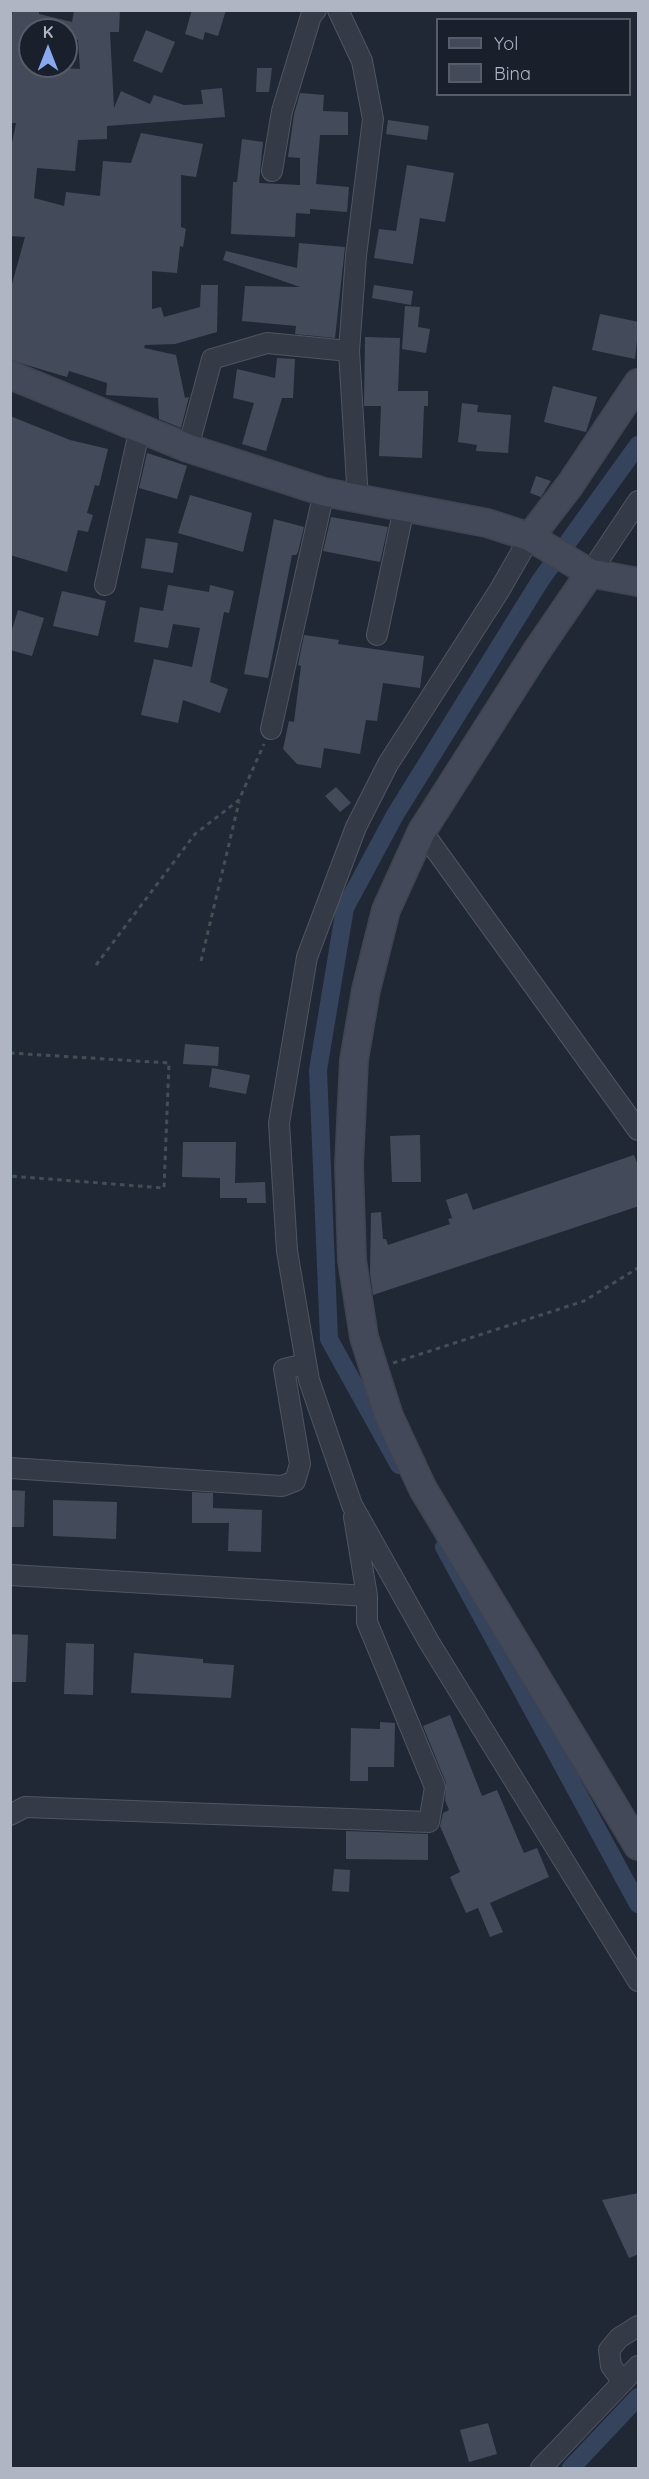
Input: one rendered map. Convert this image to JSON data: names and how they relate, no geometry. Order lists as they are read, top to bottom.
{
  "legend": ["Yol", "Bina"],
  "north": "top"
}
